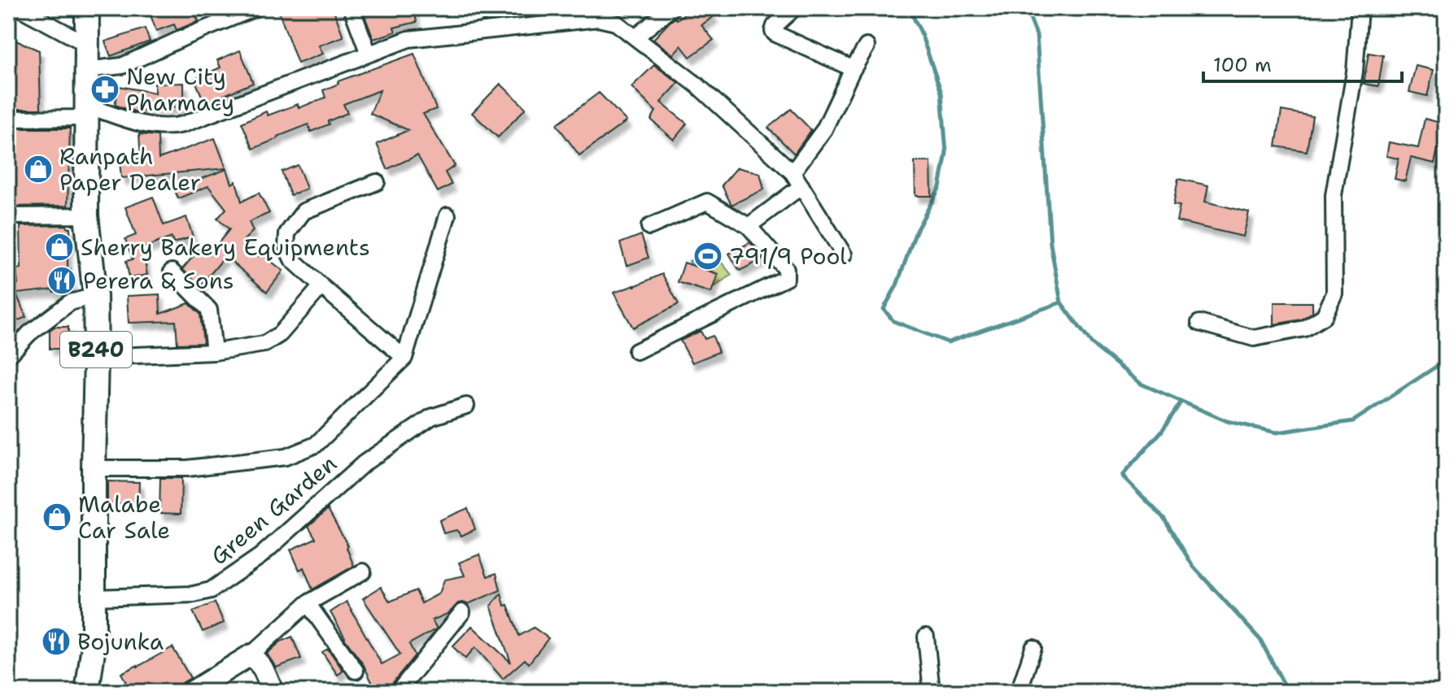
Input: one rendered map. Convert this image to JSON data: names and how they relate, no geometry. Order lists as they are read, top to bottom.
{
  "streets": {
    "main road": ["B240"],
    "street": ["Green Garden"]
  },
  "crossings": [
    ["B240", "Green Garden"]
  ],
  "places": {
    "pharmacy": ["New City Pharmacy"],
    "shop": ["Ranpath Paper Dealer", "Sherry Bakery Equipments", "Malabe Car Sale"],
    "sports": ["791/9 Pool"],
    "restaurant": ["Perera & Sons", "Bojunka"]
  },
  "scale_bar": "100 m"
}
